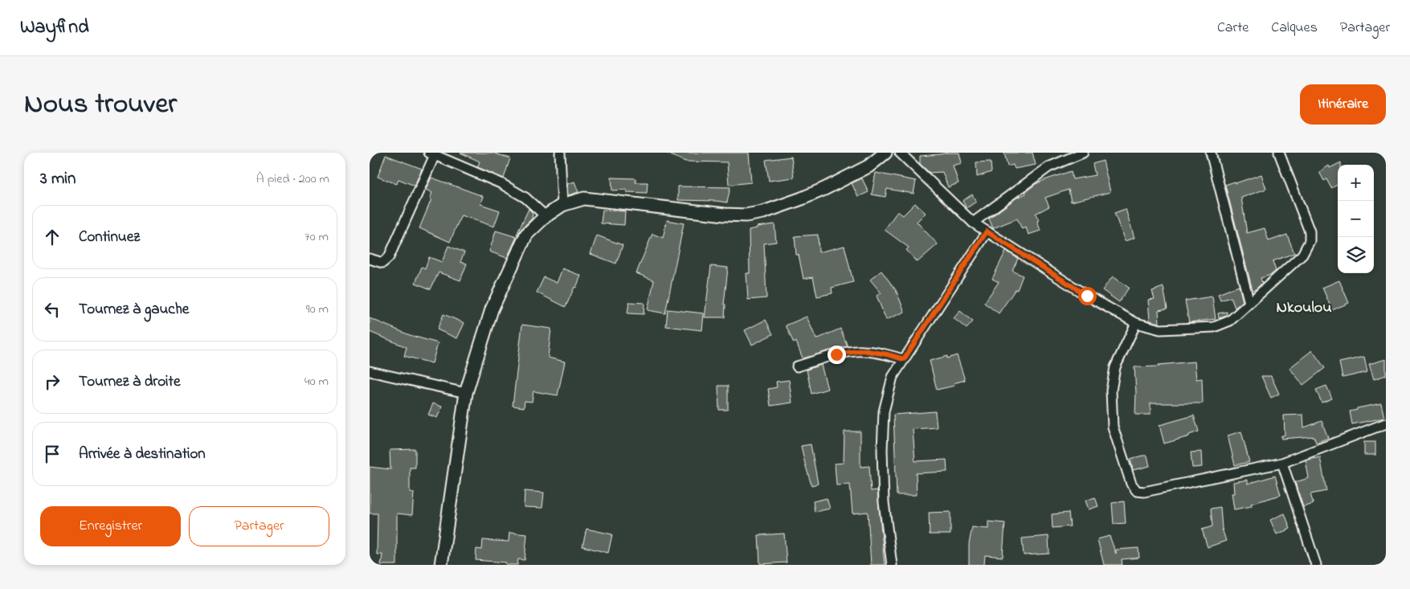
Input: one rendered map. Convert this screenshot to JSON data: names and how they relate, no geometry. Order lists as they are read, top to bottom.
{
  "districts": ["Nkoulou"],
  "page": {
    "header": "Wayfind",
    "nav": ["Carte", "Calques", "Partager"],
    "title": "Nous trouver",
    "buttons": [
      "Itinéraire",
      ["Enregistrer", "Partager"]
    ],
    "heading": ["3 min", "À pied · 200 m"],
    "map_buttons": ["+", "−"],
    "list": [
      ["Continuez", "70 m"],
      ["Tournez à gauche", "90 m"],
      ["Tournez à droite", "40 m"],
      "Arrivée à destination"
    ]
  }
}
